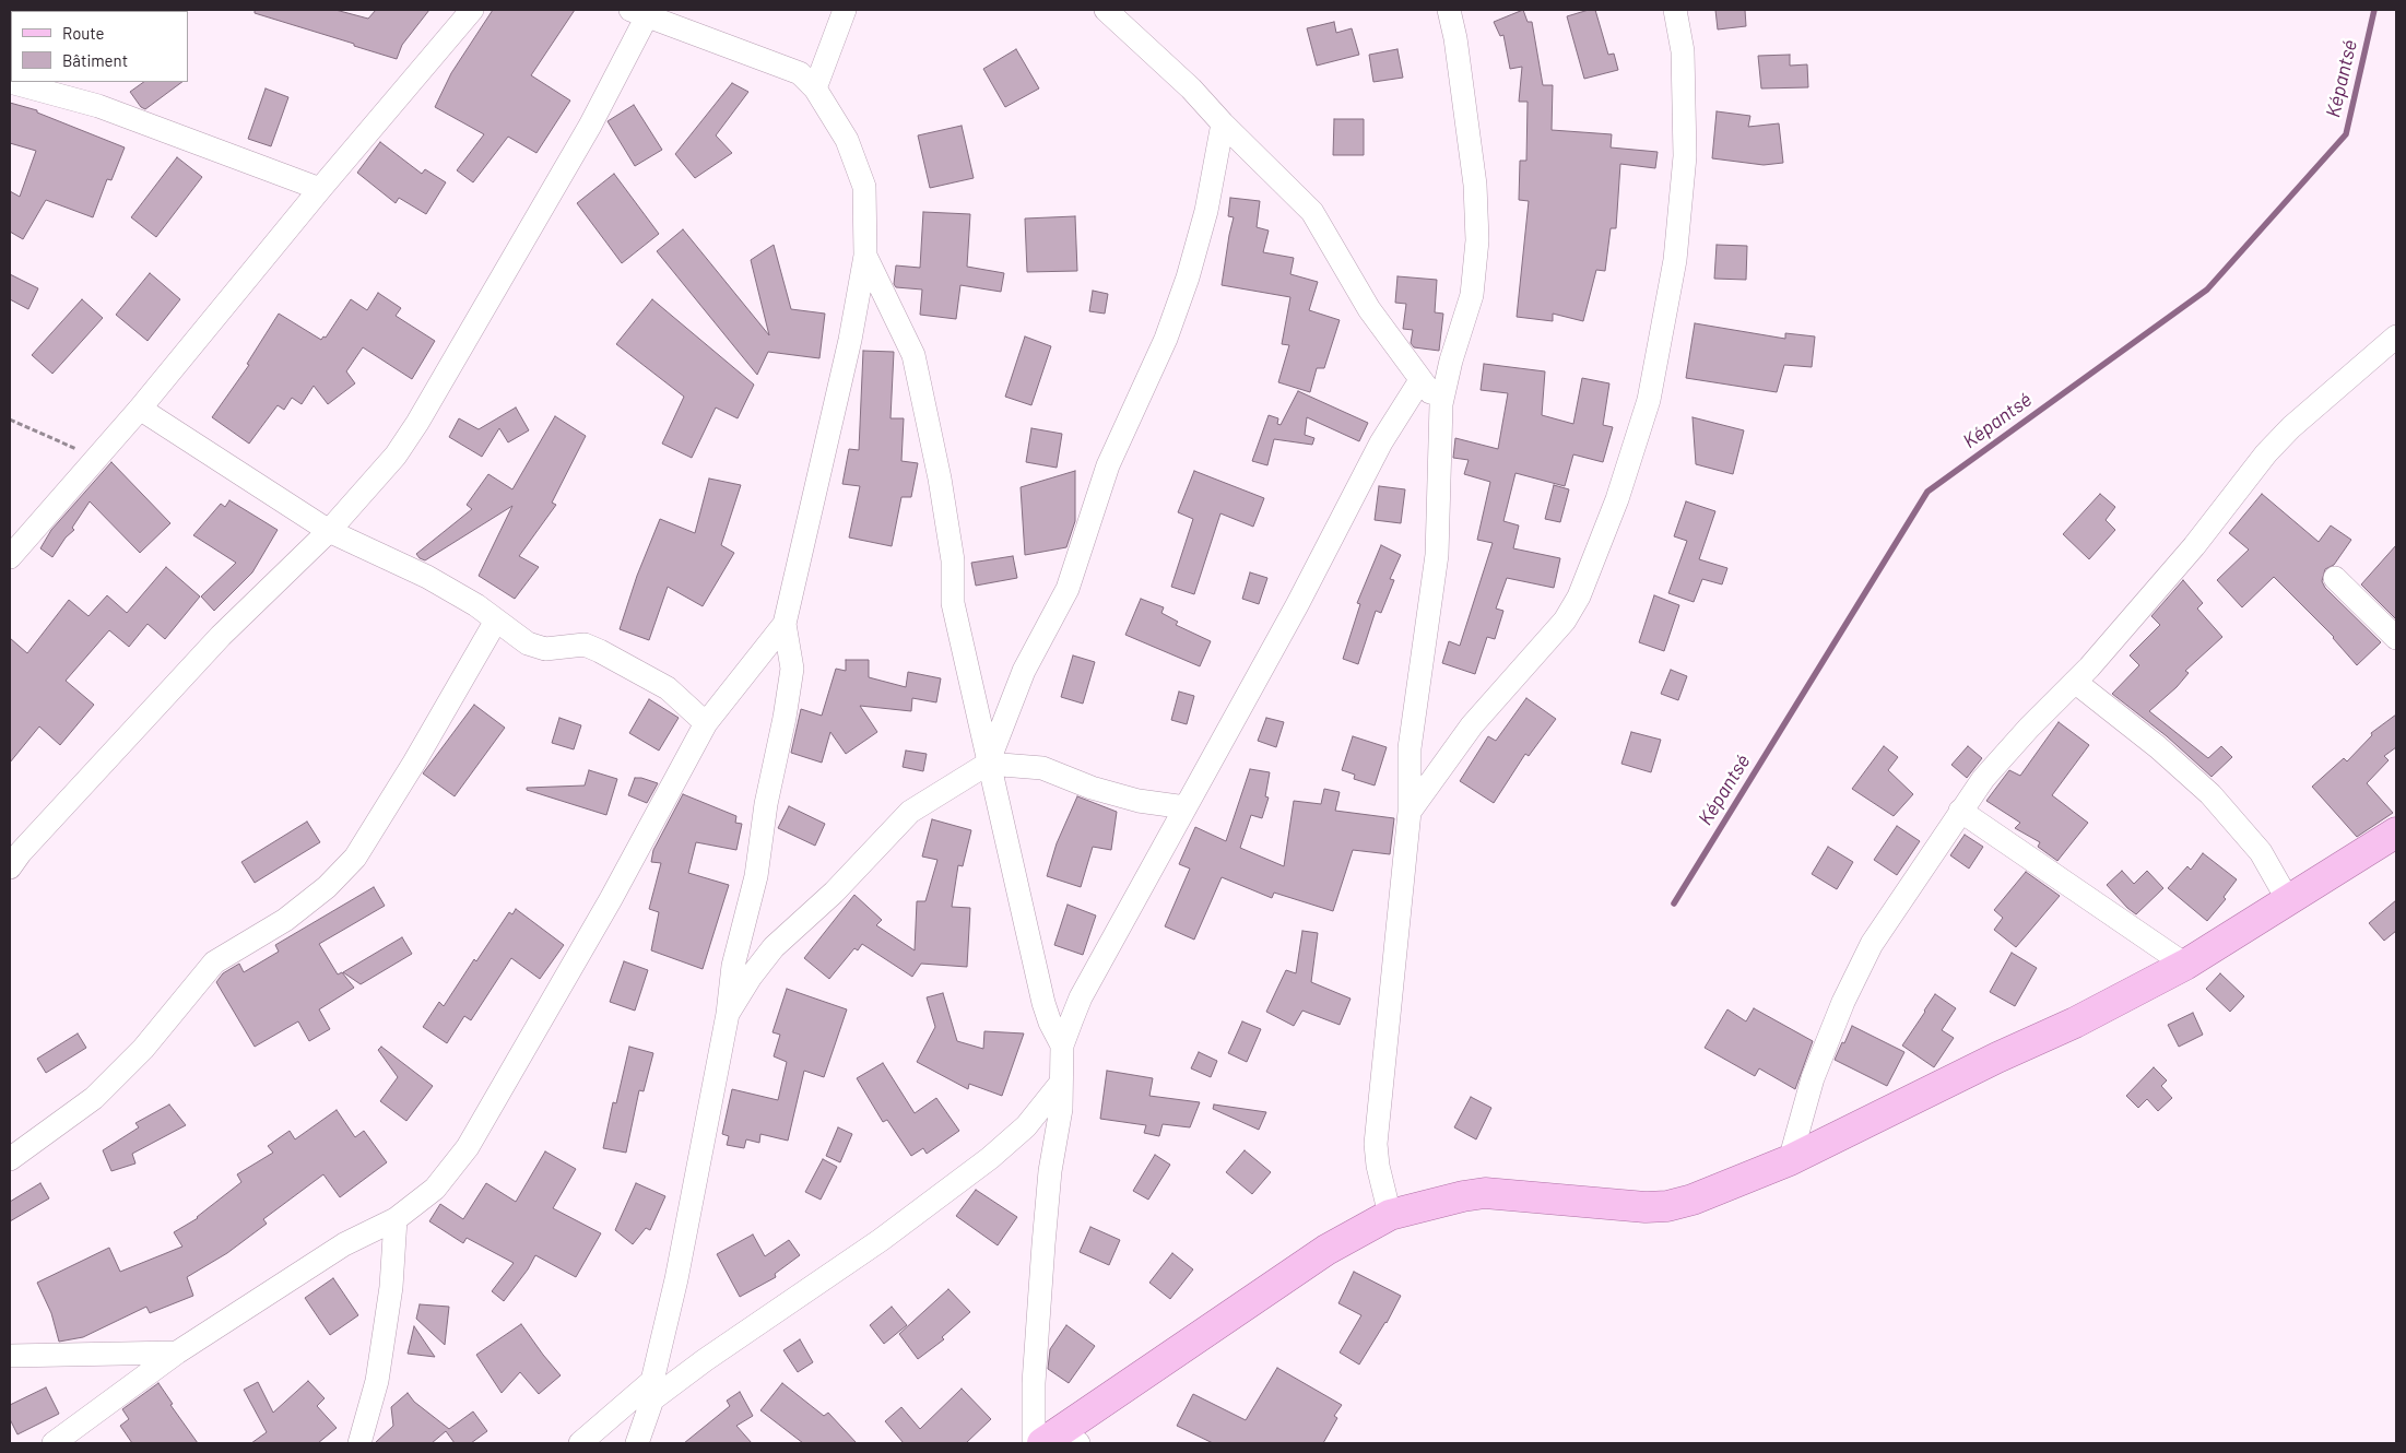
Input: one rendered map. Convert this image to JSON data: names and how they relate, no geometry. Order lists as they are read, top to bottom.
{
  "water": ["Képantsé"],
  "legend": ["Route", "Bâtiment"]
}
